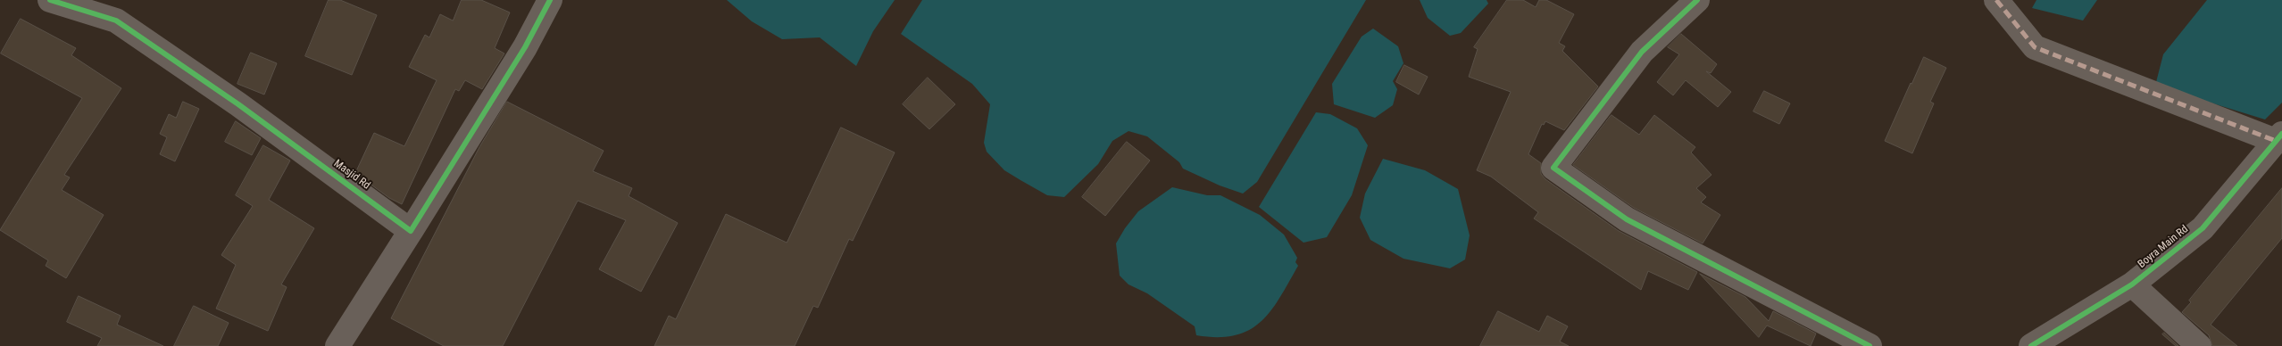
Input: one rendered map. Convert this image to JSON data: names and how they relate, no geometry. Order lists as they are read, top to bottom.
{
  "streets": {
    "street": ["Masjid Rd", "Boyra Main Rd"]
  }
}
